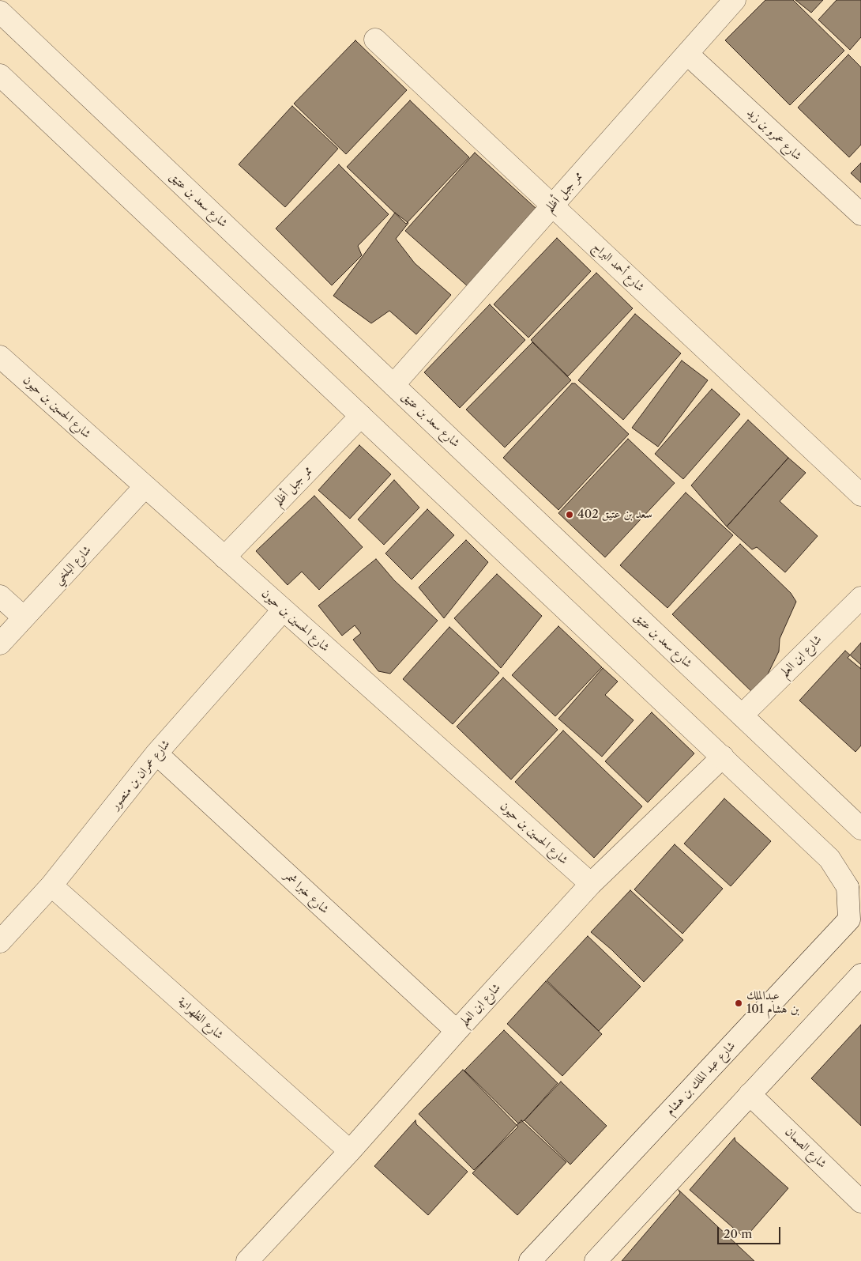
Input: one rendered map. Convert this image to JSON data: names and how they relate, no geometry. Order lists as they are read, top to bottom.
{
  "streets": {
    "street": [
      "شارع عمرو بن زيد",
      "ممر جبل أظلم",
      "شارع سعد بن عتيق",
      "شارع أحمد البراج",
      "شارع الحسين بن حيون",
      "شارع البلخي",
      "شارع ابن العلم",
      "شارع عمران بن منصور",
      "شارع خبرا شمر",
      "شارع الظهرانية",
      "شارع عبد الملك بن هشام",
      "شارع الصمان"
    ]
  },
  "crossings": [
    ["شارع عمرو بن زيد", "ممر جبل أظلم"],
    ["ممر جبل أظلم", "شارع سعد بن عتيق"],
    ["ممر جبل أظلم", "شارع أحمد البراج"],
    ["ممر جبل أظلم", "شارع الحسين بن حيون"],
    ["شارع سعد بن عتيق", "شارع ابن العلم"],
    ["شارع الحسين بن حيون", "شارع البلخي"],
    ["شارع الحسين بن حيون", "شارع ابن العلم"],
    ["شارع الحسين بن حيون", "شارع عمران بن منصور"],
    ["شارع ابن العلم", "شارع خبرا شمر"],
    ["شارع ابن العلم", "شارع الظهرانية"],
    ["شارع عمران بن منصور", "شارع خبرا شمر"],
    ["شارع عمران بن منصور", "شارع الظهرانية"]
  ],
  "places": ["سعد بن عتيق 402", "عبدالملك بن هشام 101"],
  "scale_bar": "20 m"
}
